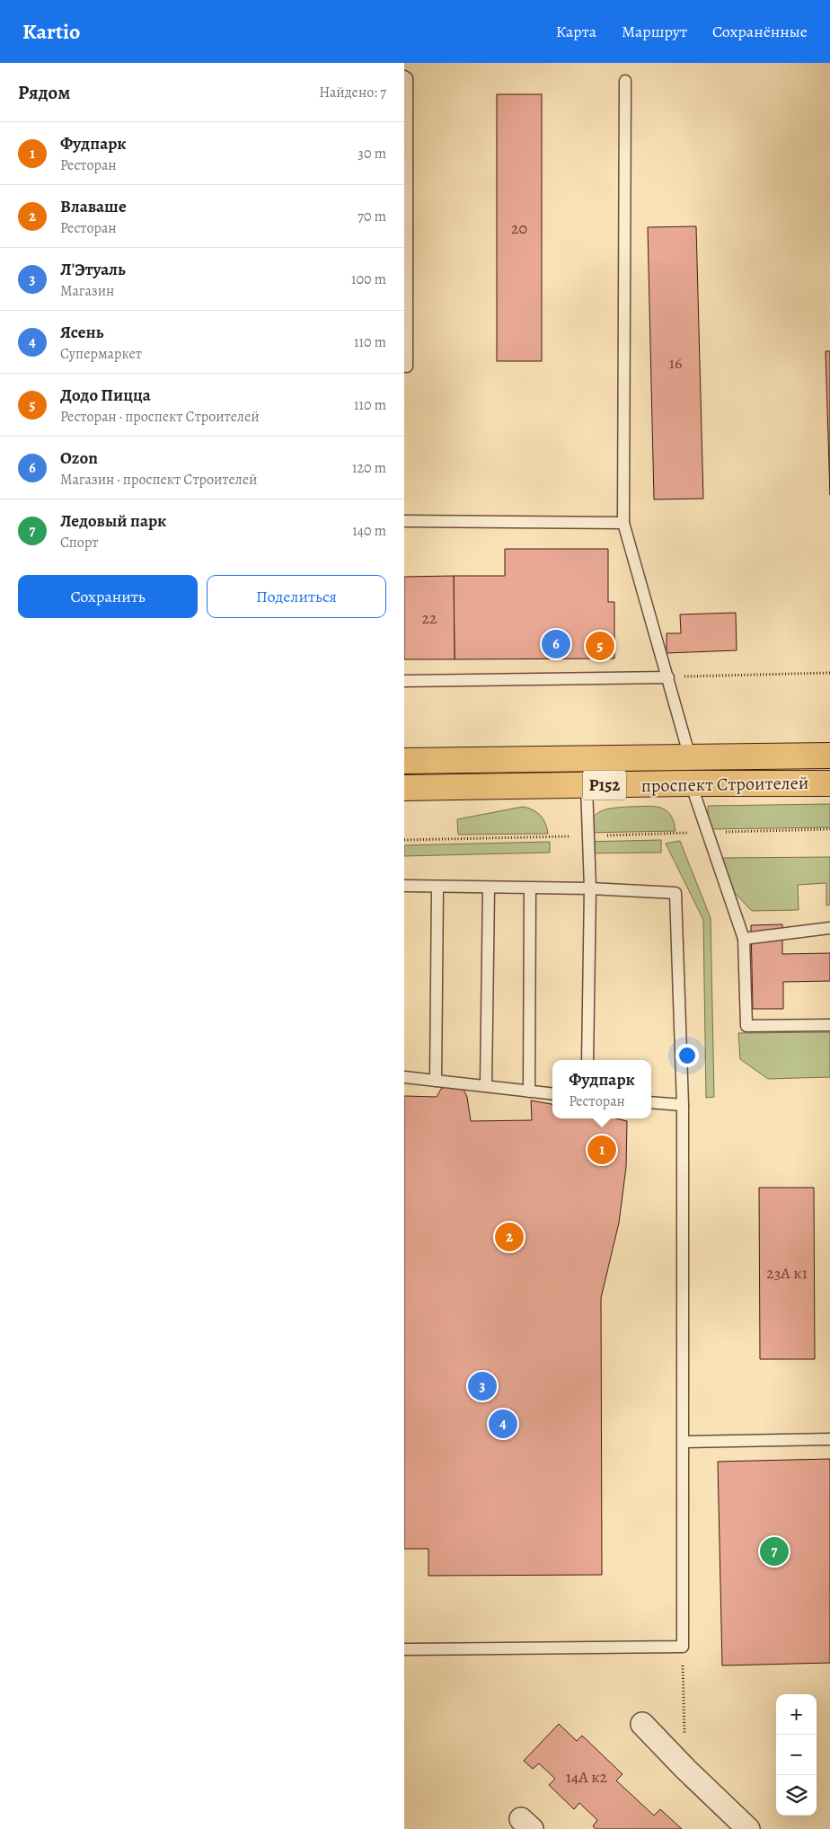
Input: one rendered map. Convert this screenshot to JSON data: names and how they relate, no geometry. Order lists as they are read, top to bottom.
{
  "streets": {
    "main road": ["проспект Строителей", "Р152"]
  },
  "house_numbers": [
    "20",
    "16",
    "22",
    "23А к1",
    "14А к2"
  ],
  "page": {
    "header": "Kartio",
    "nav": ["Карта", "Маршрут", "Сохранённые"],
    "heading": ["Рядом", "Найдено: 7"],
    "list": [
      {
        "mark": "1",
        "name": "Фудпарк",
        "note": "Ресторан",
        "value": "30 m"
      },
      {
        "mark": "2",
        "name": "Влаваше",
        "note": "Ресторан",
        "value": "70 m"
      },
      {
        "mark": "3",
        "name": "Л'Этуаль",
        "note": "Магазин",
        "value": "100 m"
      },
      {
        "mark": "4",
        "name": "Ясень",
        "note": "Супермаркет",
        "value": "110 m"
      },
      {
        "mark": "5",
        "name": "Додо Пицца",
        "note": "Ресторан · проспект Строителей",
        "value": "110 m"
      },
      {
        "mark": "6",
        "name": "Ozon",
        "note": "Магазин · проспект Строителей",
        "value": "120 m"
      },
      {
        "mark": "7",
        "name": "Ледовый парк",
        "note": "Спорт",
        "value": "140 m"
      }
    ],
    "buttons": ["Сохранить", "Поделиться"],
    "pins": [
      "6",
      "5",
      "1",
      "2",
      "3",
      "4",
      "7"
    ],
    "popup": ["Фудпарк", "Ресторан"],
    "map_buttons": ["+", "−"]
  }
}
